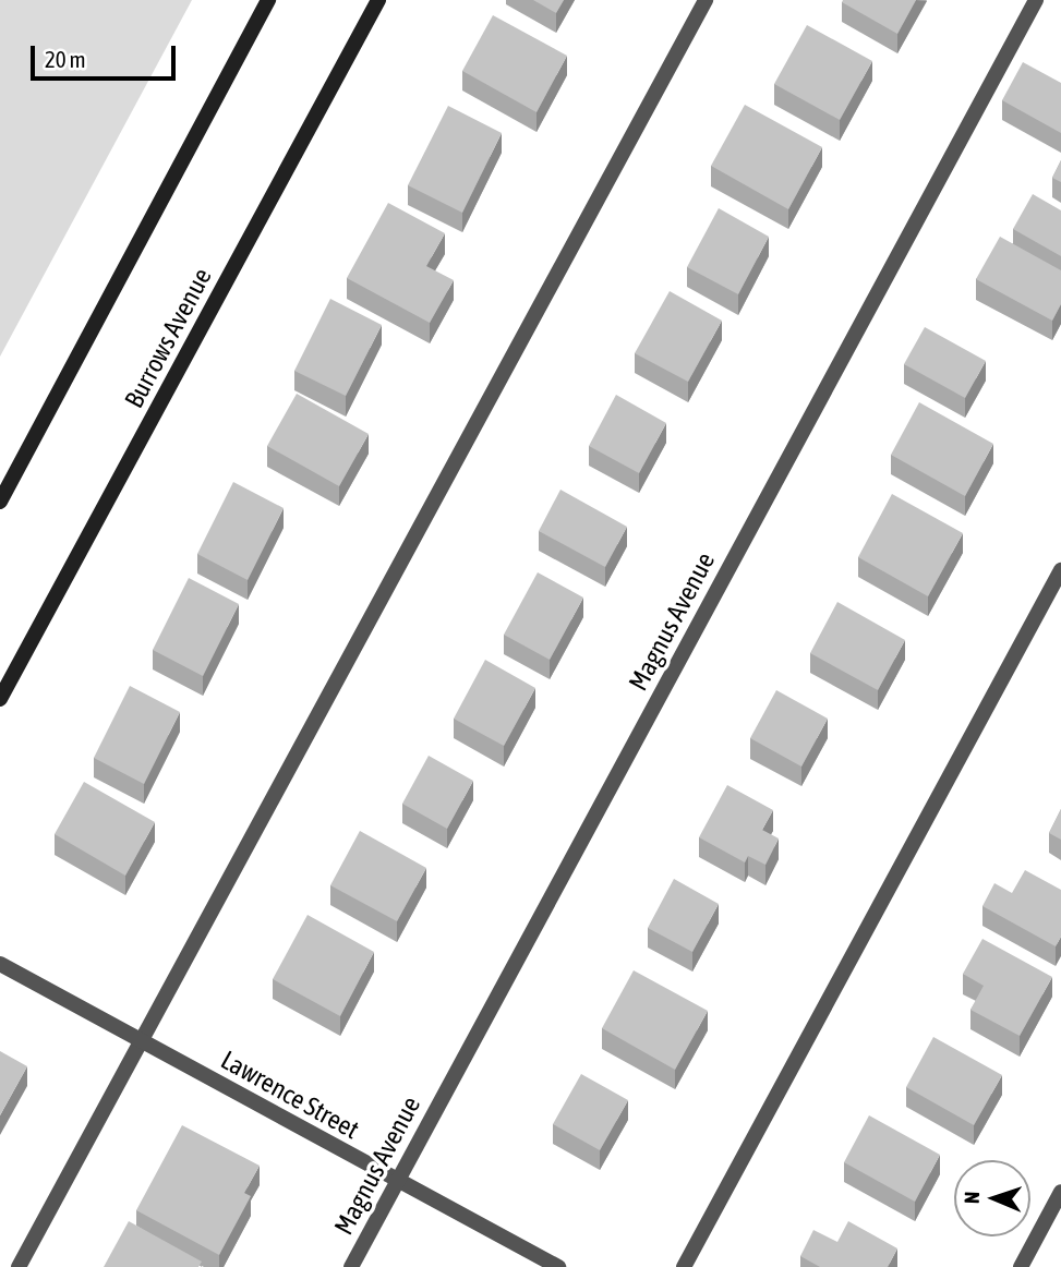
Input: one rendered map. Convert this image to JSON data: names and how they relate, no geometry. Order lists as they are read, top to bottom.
{
  "streets": {
    "street": ["Burrows Avenue", "Magnus Avenue", "Lawrence Street"]
  },
  "crossings": [
    ["Magnus Avenue", "Lawrence Street"]
  ],
  "scale_bar": "20 m",
  "north": "left"
}
